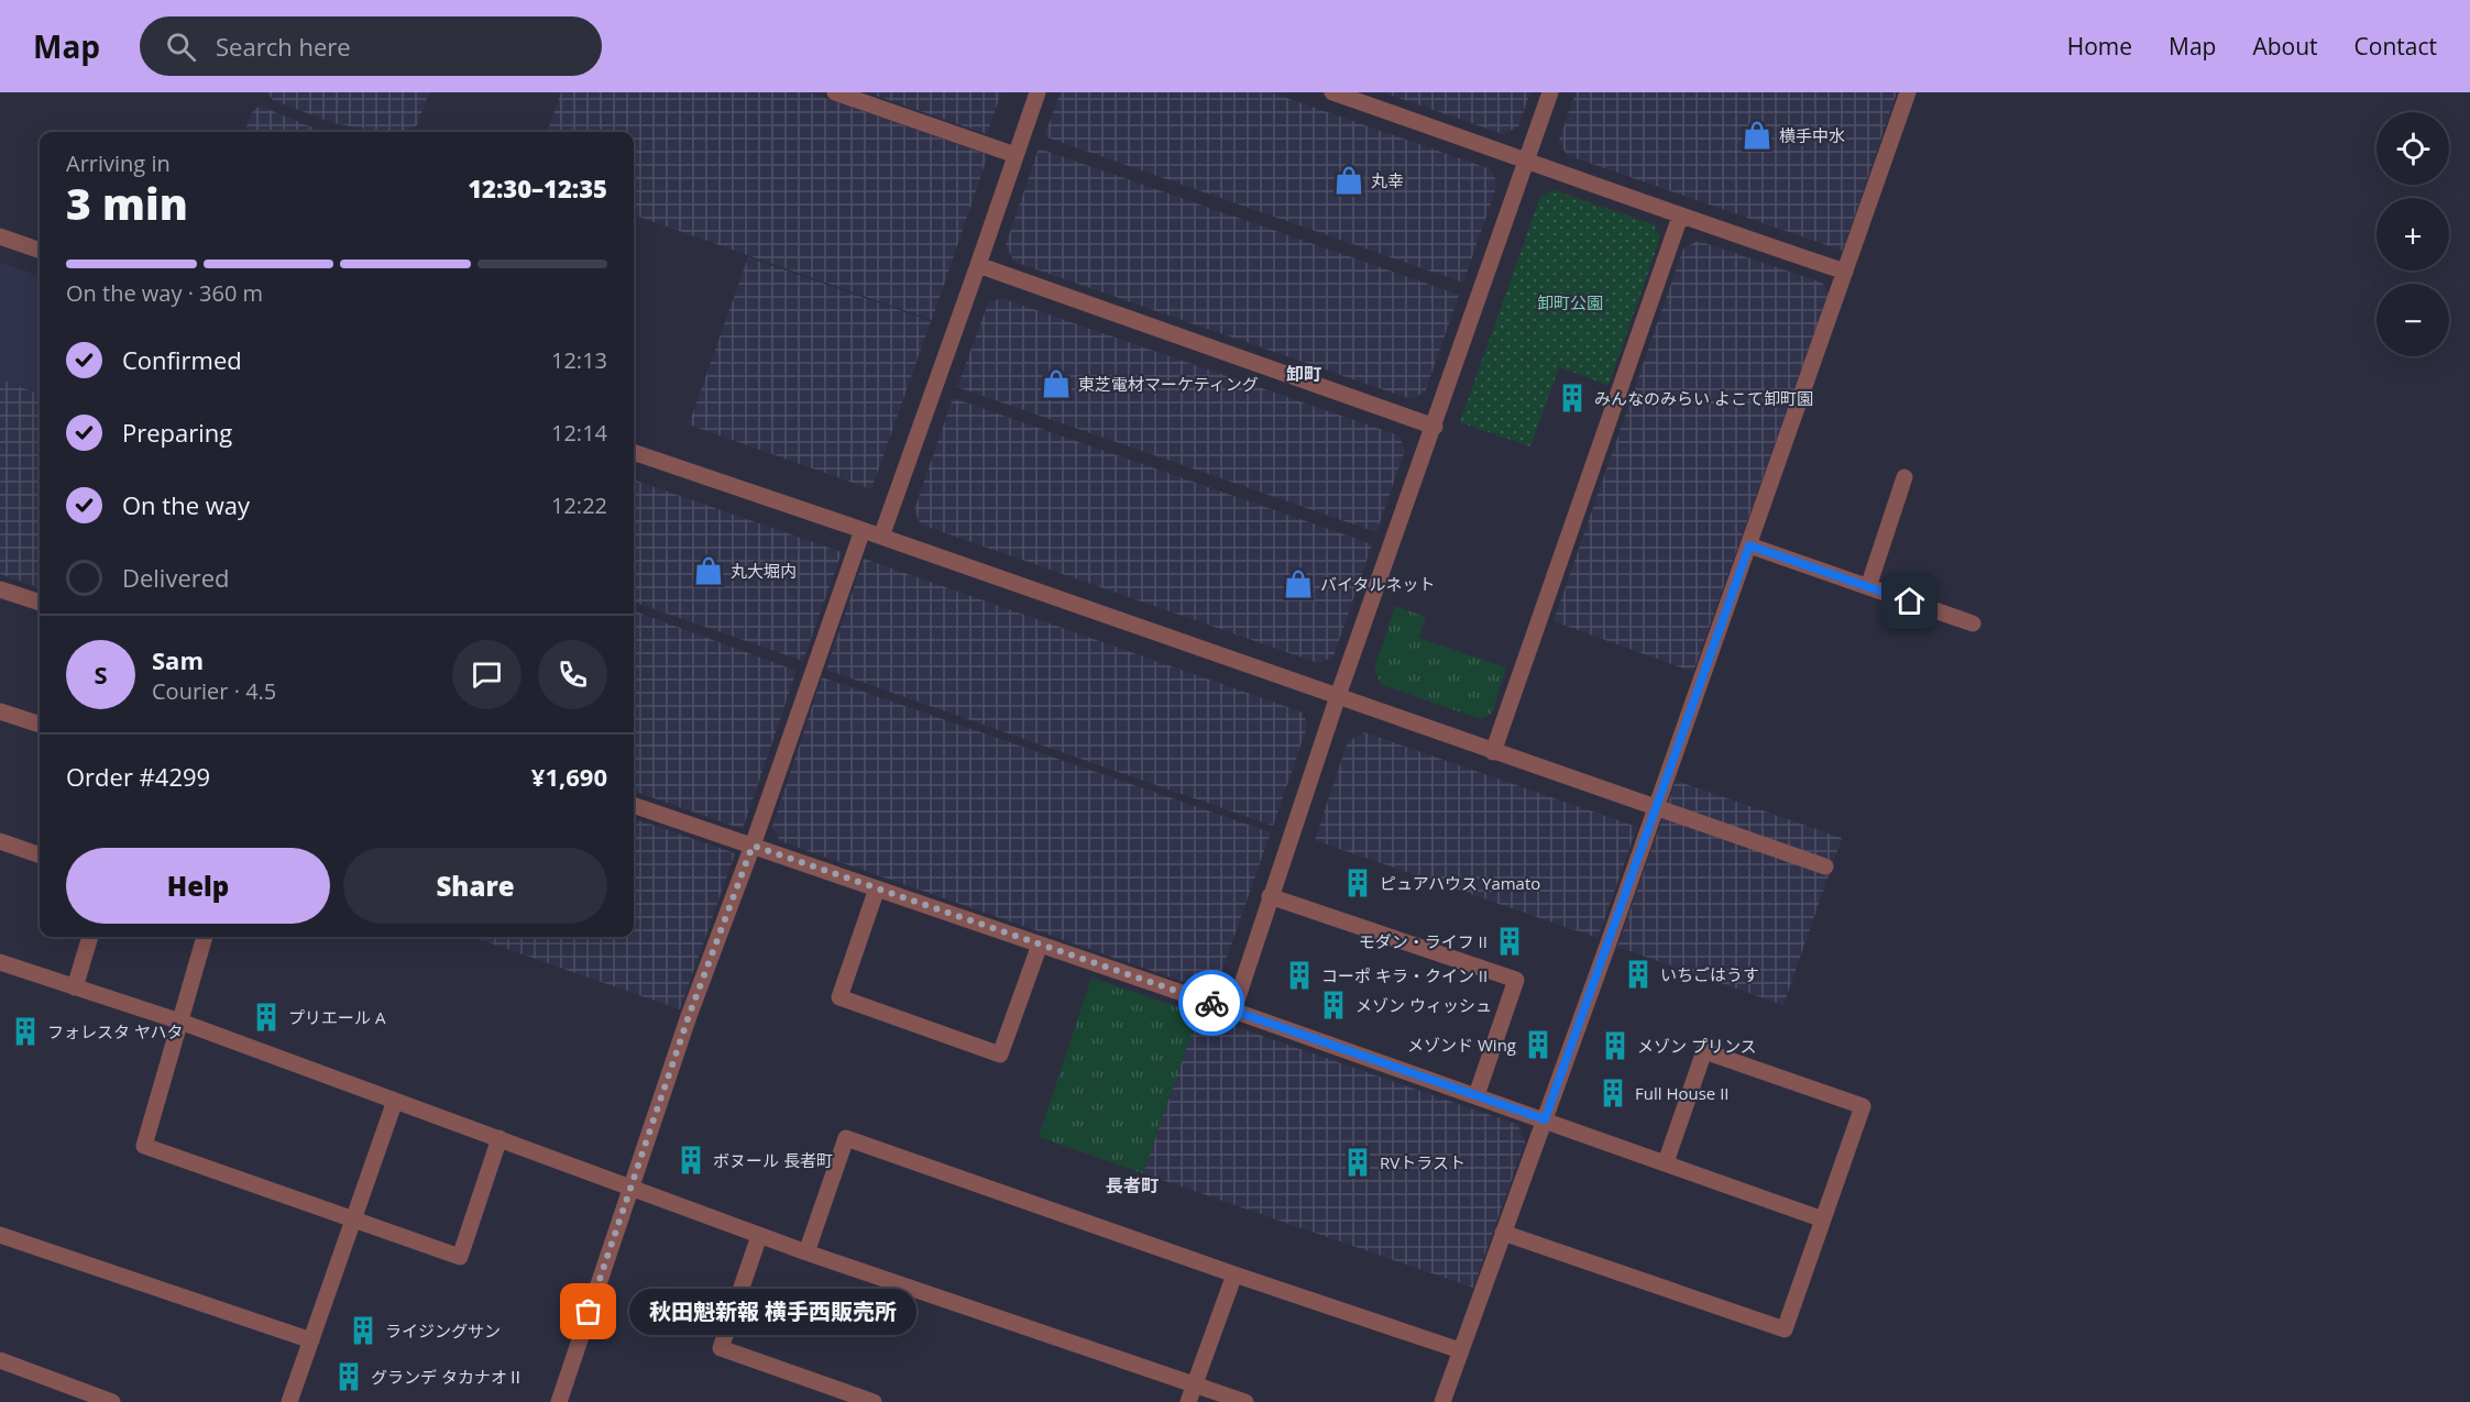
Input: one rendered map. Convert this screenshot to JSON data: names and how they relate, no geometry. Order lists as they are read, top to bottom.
{
  "districts": ["卸町", "長者町"],
  "parks": ["卸町公園"],
  "places": {
    "shop": [
      "横手中水",
      "丸幸",
      "東芝電材マーケティング",
      "丸大堀内",
      "バイタルネット"
    ],
    "building": [
      "みんなのみらい よこて卸町園",
      "ピュアハウス Yamato",
      "モダン・ライフ II",
      "いちごはうす",
      "コーポ キラ・クイン II",
      "メゾン ウィッシュ",
      "プリエール A",
      "フォレスタ ヤハタ",
      "メゾンド Wing",
      "メゾン プリンス",
      "Full House II",
      "ボヌール 長者町",
      "RVトラスト",
      "ライジングサン",
      "グランデ タカナオⅡ"
    ],
    "other": ["秋田魁新報 横手西販売所"]
  },
  "page": {
    "header": "Map",
    "search": "Search here",
    "nav": [
      "Home",
      "Map",
      "About",
      "Contact"
    ],
    "map_buttons": ["+", "−"],
    "heading": ["3 min", "Arriving in", "12:30–12:35"],
    "panel": [
      "Sam",
      "Courier · 4.5",
      "Order #4299",
      "¥1,690"
    ],
    "bar": "On the way · 360 m",
    "list": [
      ["Confirmed", "12:13"],
      ["Preparing", "12:14"],
      ["On the way", "12:22"],
      "Delivered"
    ],
    "round": "S",
    "buttons": ["Help", "Share"],
    "bubble": "秋田魁新報 横手西販売所"
  }
}
